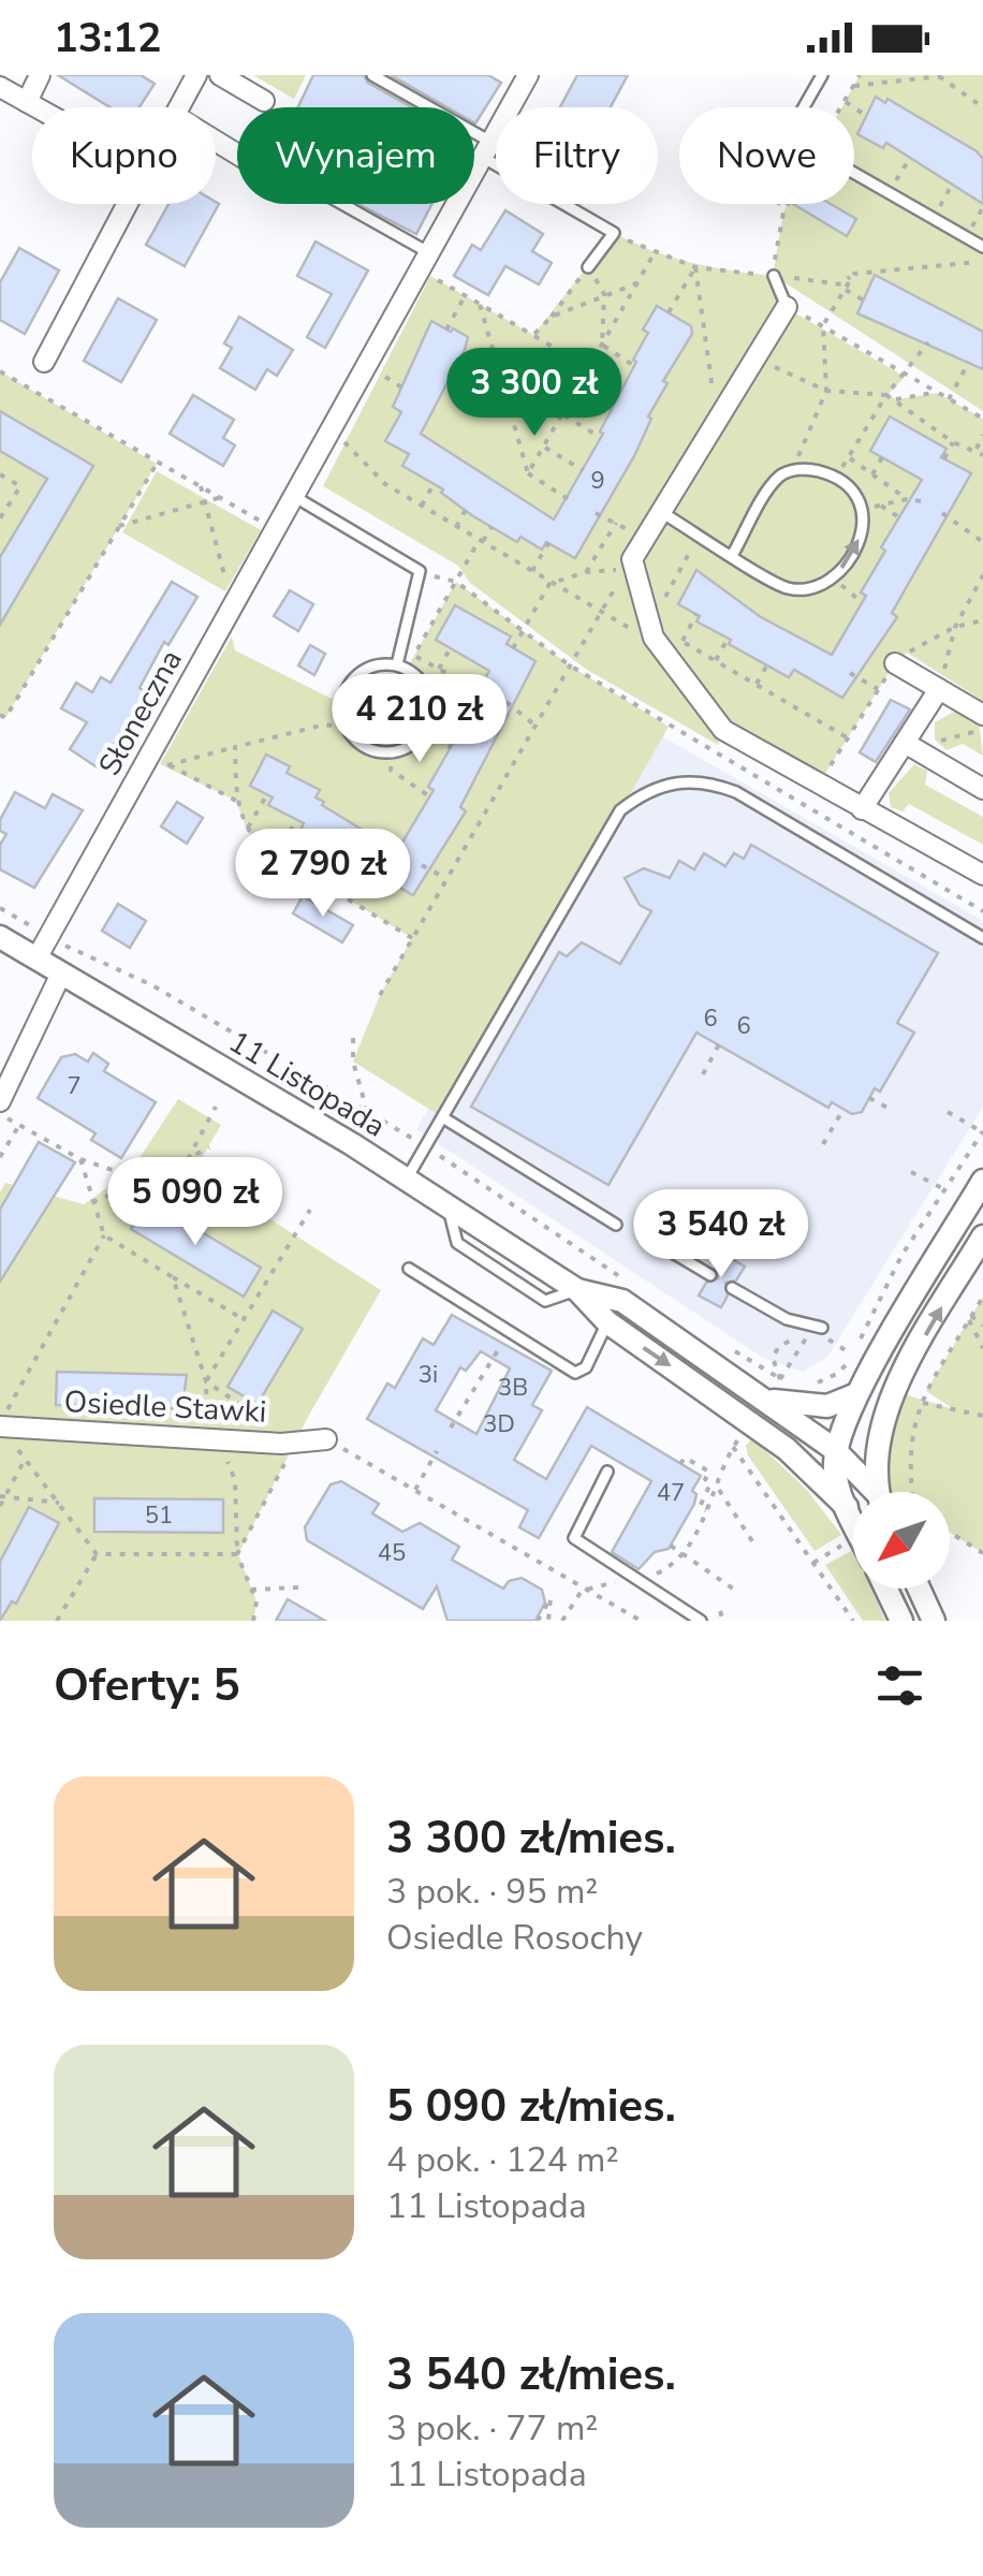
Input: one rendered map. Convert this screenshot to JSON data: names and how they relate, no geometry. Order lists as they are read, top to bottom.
{
  "streets": {
    "street": ["Słoneczna", "11 Listopada", "Osiedle Stawki"]
  },
  "crossings": [
    ["Słoneczna", "11 Listopada"]
  ],
  "house_numbers": [
    "9",
    "6",
    "6",
    "7",
    "3i",
    "3B",
    "3D",
    "47",
    "51",
    "45"
  ],
  "north": "bottom left",
  "page": {
    "status": "13:12",
    "chip": [
      "Kupno",
      "Wynajem",
      "Filtry",
      "Nowe"
    ],
    "price": [
      "3 300 zł",
      "4 210 zł",
      "2 790 zł",
      "5 090 zł",
      "3 540 zł"
    ],
    "heading": "Oferty: 5",
    "list": [
      {
        "name": "3 300 zł/mies.",
        "note": "3 pok. · 95 m² · Osiedle Rosochy"
      },
      {
        "name": "5 090 zł/mies.",
        "note": "4 pok. · 124 m² · 11 Listopada"
      },
      {
        "name": "3 540 zł/mies.",
        "note": "3 pok. · 77 m² · 11 Listopada"
      }
    ]
  }
}
